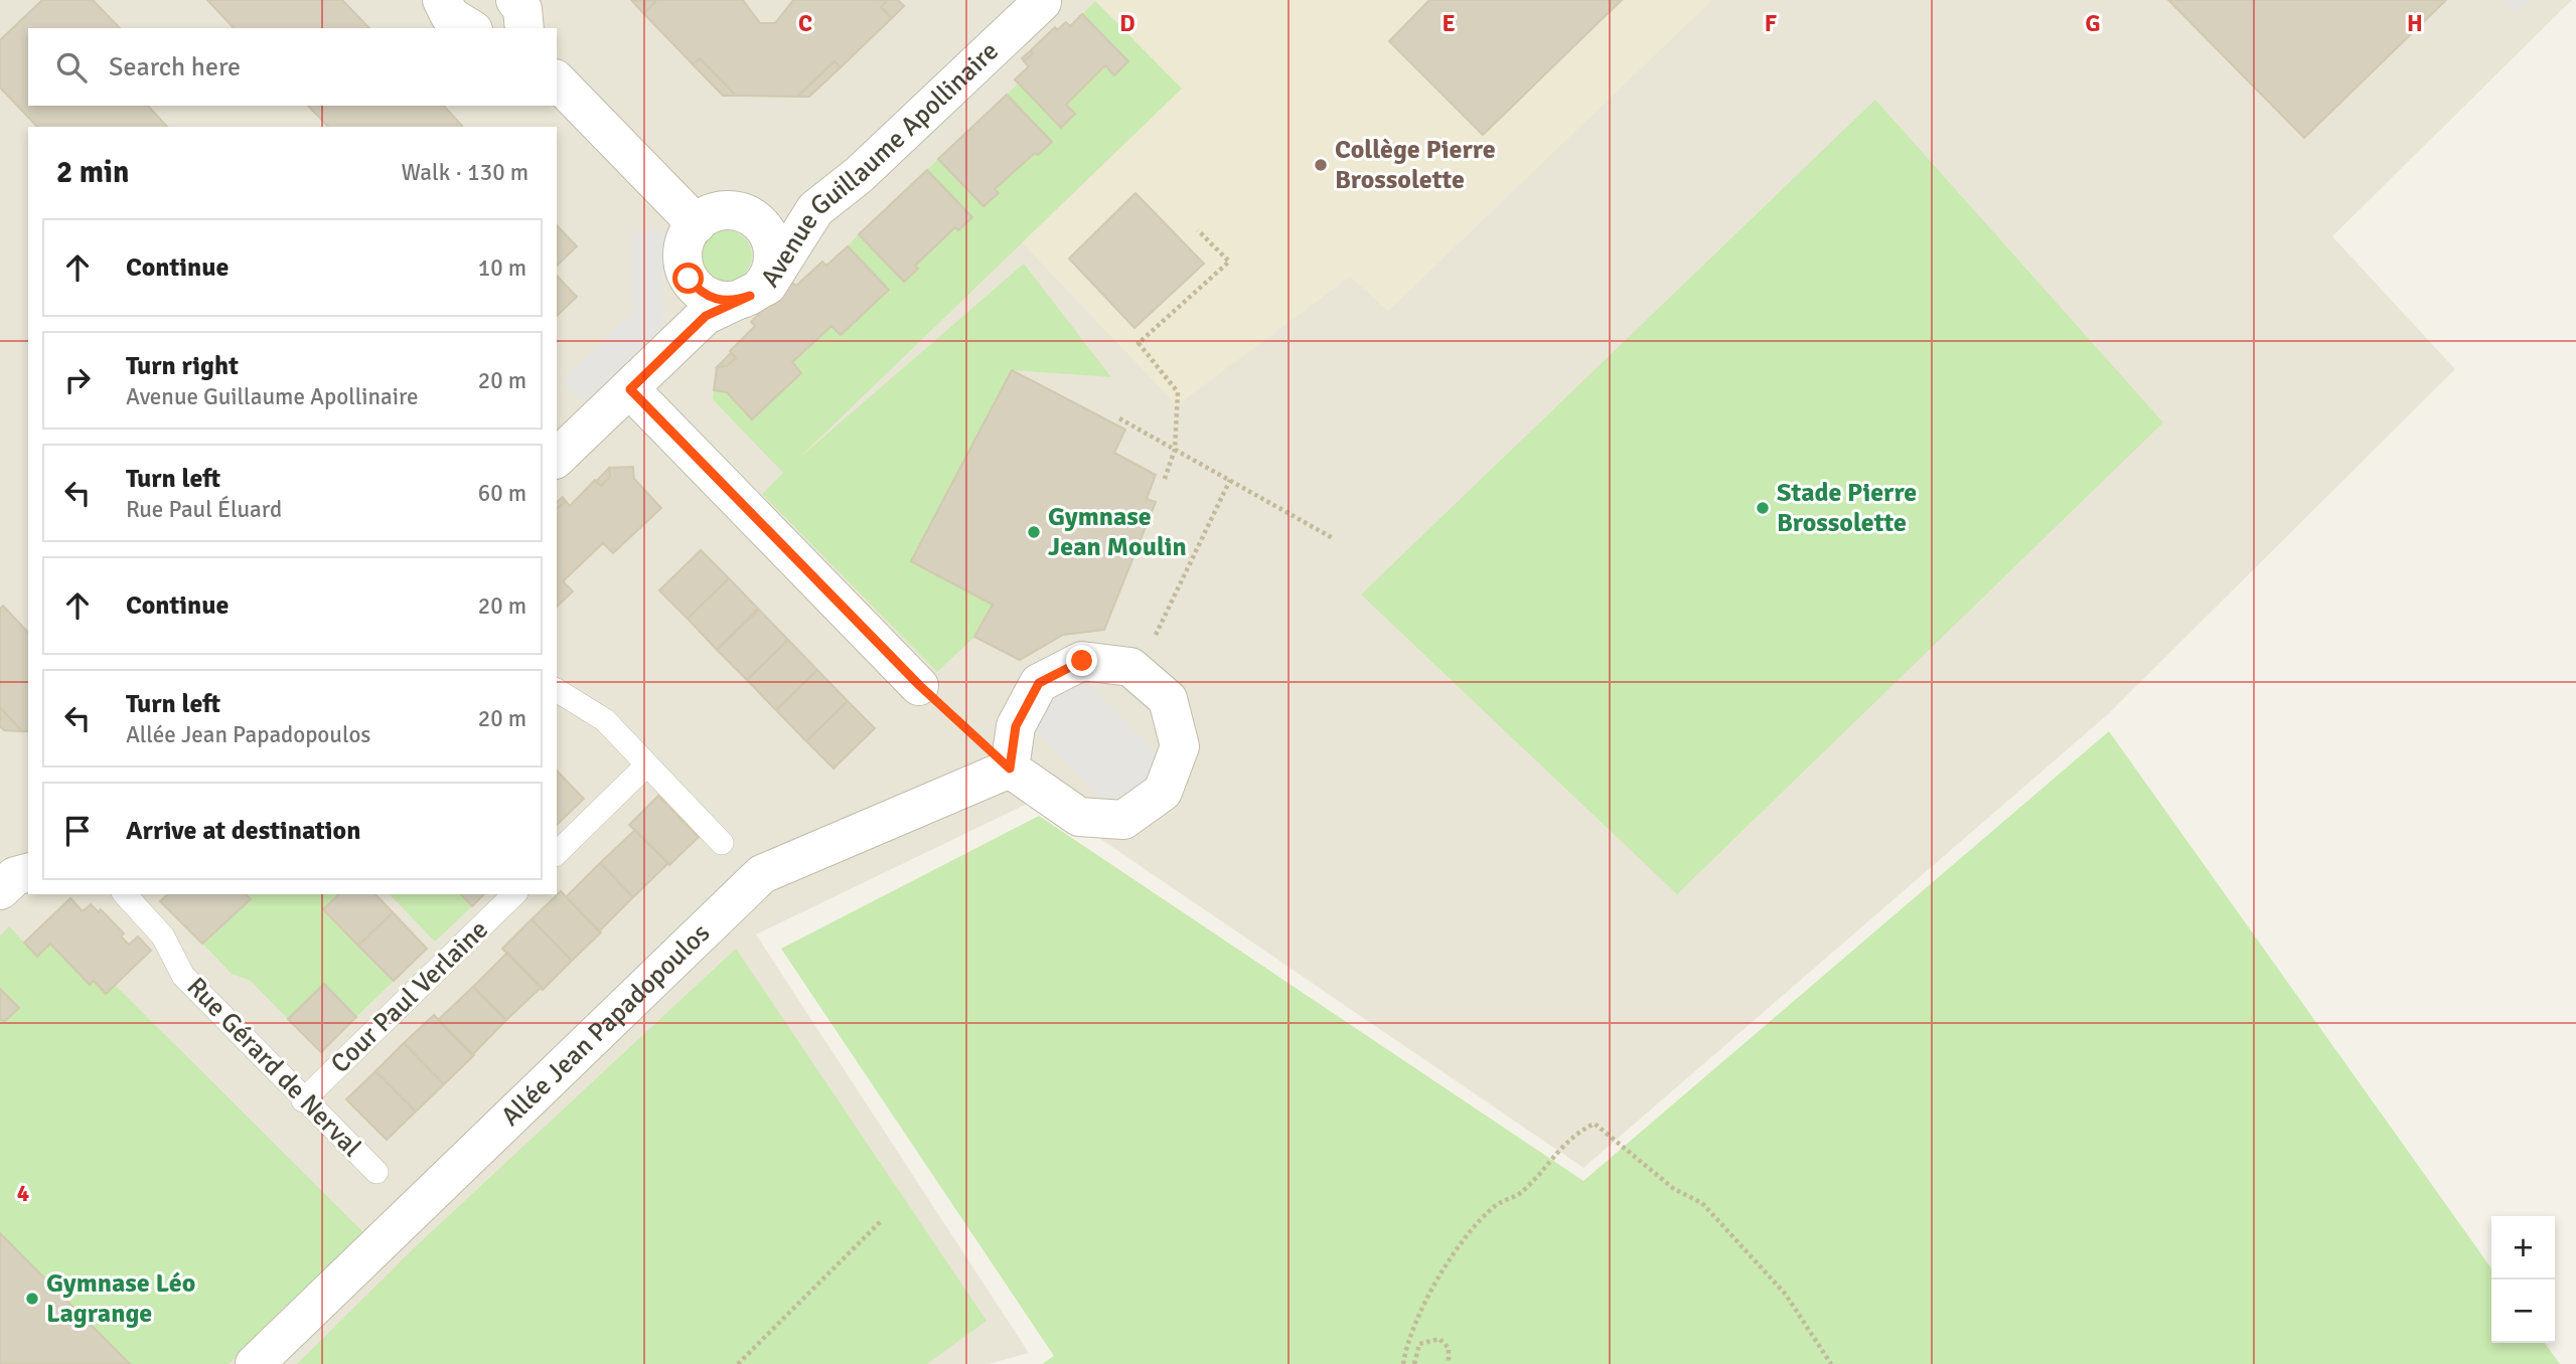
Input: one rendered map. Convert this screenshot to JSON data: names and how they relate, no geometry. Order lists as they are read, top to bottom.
{
  "streets": {
    "street": ["Avenue Guillaume Apollinaire", "Allée Jean Papadopoulos"],
    "lane": ["Cour Paul Verlaine", "Rue Gérard de Nerval"]
  },
  "crossings": [
    ["Cour Paul Verlaine", "Rue Gérard de Nerval"]
  ],
  "places": [
    "Collège Pierre Brossolette",
    "Stade Pierre Brossolette",
    "Gymnase Jean Moulin",
    "Gymnase Léo Lagrange"
  ],
  "page": {
    "search": "Search here",
    "heading": ["2 min", "Walk · 130 m"],
    "list": [
      ["Continue", "10 m"],
      ["Turn right", "Avenue Guillaume Apollinaire", "20 m"],
      ["Turn left", "Rue Paul Éluard", "60 m"],
      ["Continue", "20 m"],
      ["Turn left", "Allée Jean Papadopoulos", "20 m"],
      "Arrive at destination"
    ],
    "map_buttons": ["+", "−"]
  },
  "grid": {
    "columns": [
      "C",
      "D",
      "E",
      "F",
      "G",
      "H"
    ],
    "rows": ["4"]
  }
}
